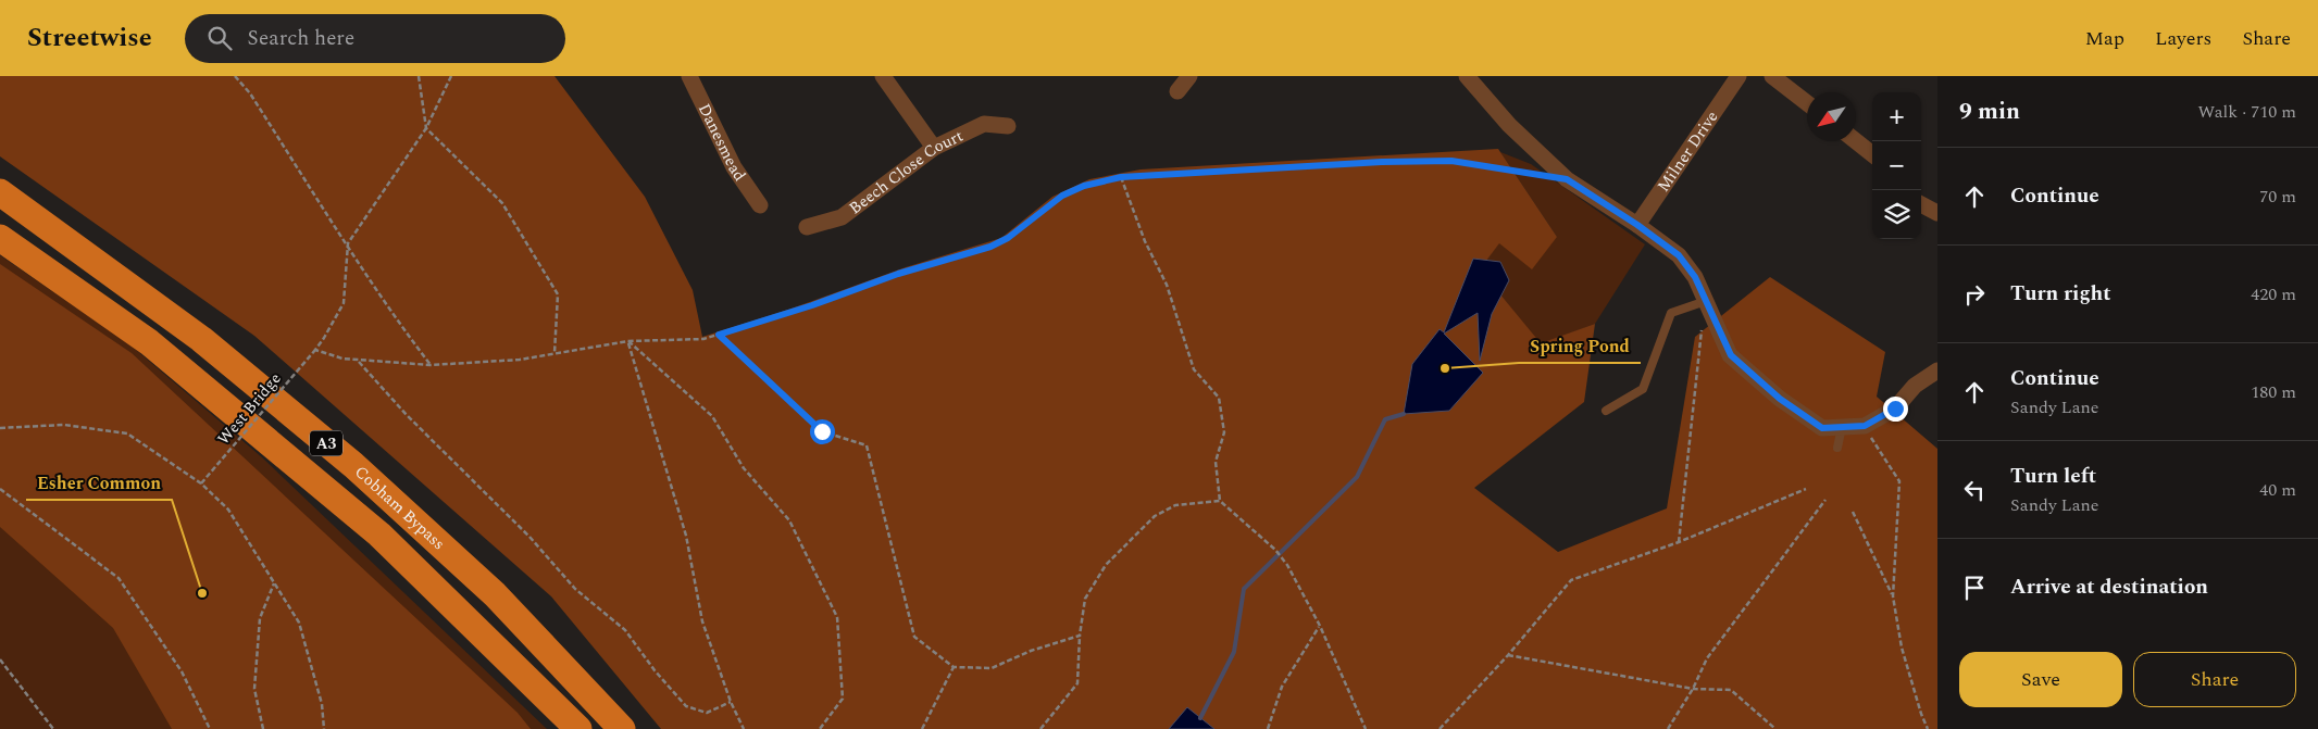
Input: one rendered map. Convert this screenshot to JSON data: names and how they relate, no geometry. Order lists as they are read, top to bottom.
{
  "streets": {
    "highway": ["A3", "Cobham Bypass"],
    "street": ["Danesmead", "Milner Drive", "Beech Close Court"],
    "path": ["West Bridge"]
  },
  "places": ["Spring Pond", "Esher Common"],
  "north": "bottom left",
  "page": {
    "header": "Streetwise",
    "search": "Search here",
    "nav": ["Map", "Layers", "Share"],
    "heading": ["9 min", "Walk · 710 m"],
    "map_buttons": ["+", "−"],
    "list": [
      ["Continue", "70 m"],
      ["Turn right", "420 m"],
      ["Continue", "Sandy Lane", "180 m"],
      ["Turn left", "Sandy Lane", "40 m"],
      "Arrive at destination"
    ],
    "buttons": ["Save", "Share"]
  }
}
